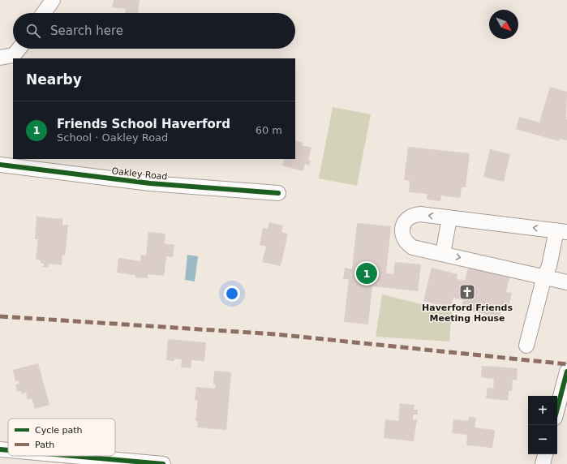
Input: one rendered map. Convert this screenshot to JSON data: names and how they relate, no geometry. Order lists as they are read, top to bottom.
{
  "streets": {
    "street": ["Oakley Road"]
  },
  "places": {
    "church": ["Haverford Friends Meeting House"]
  },
  "legend": ["Cycle path", "Path"],
  "north": "bottom right",
  "page": {
    "search": "Search here",
    "heading": "Nearby",
    "list": [
      {
        "mark": "1",
        "name": "Friends School Haverford",
        "note": "School · Oakley Road",
        "value": "60 m"
      }
    ],
    "pins": "1",
    "map_buttons": ["+", "−"]
  }
}
